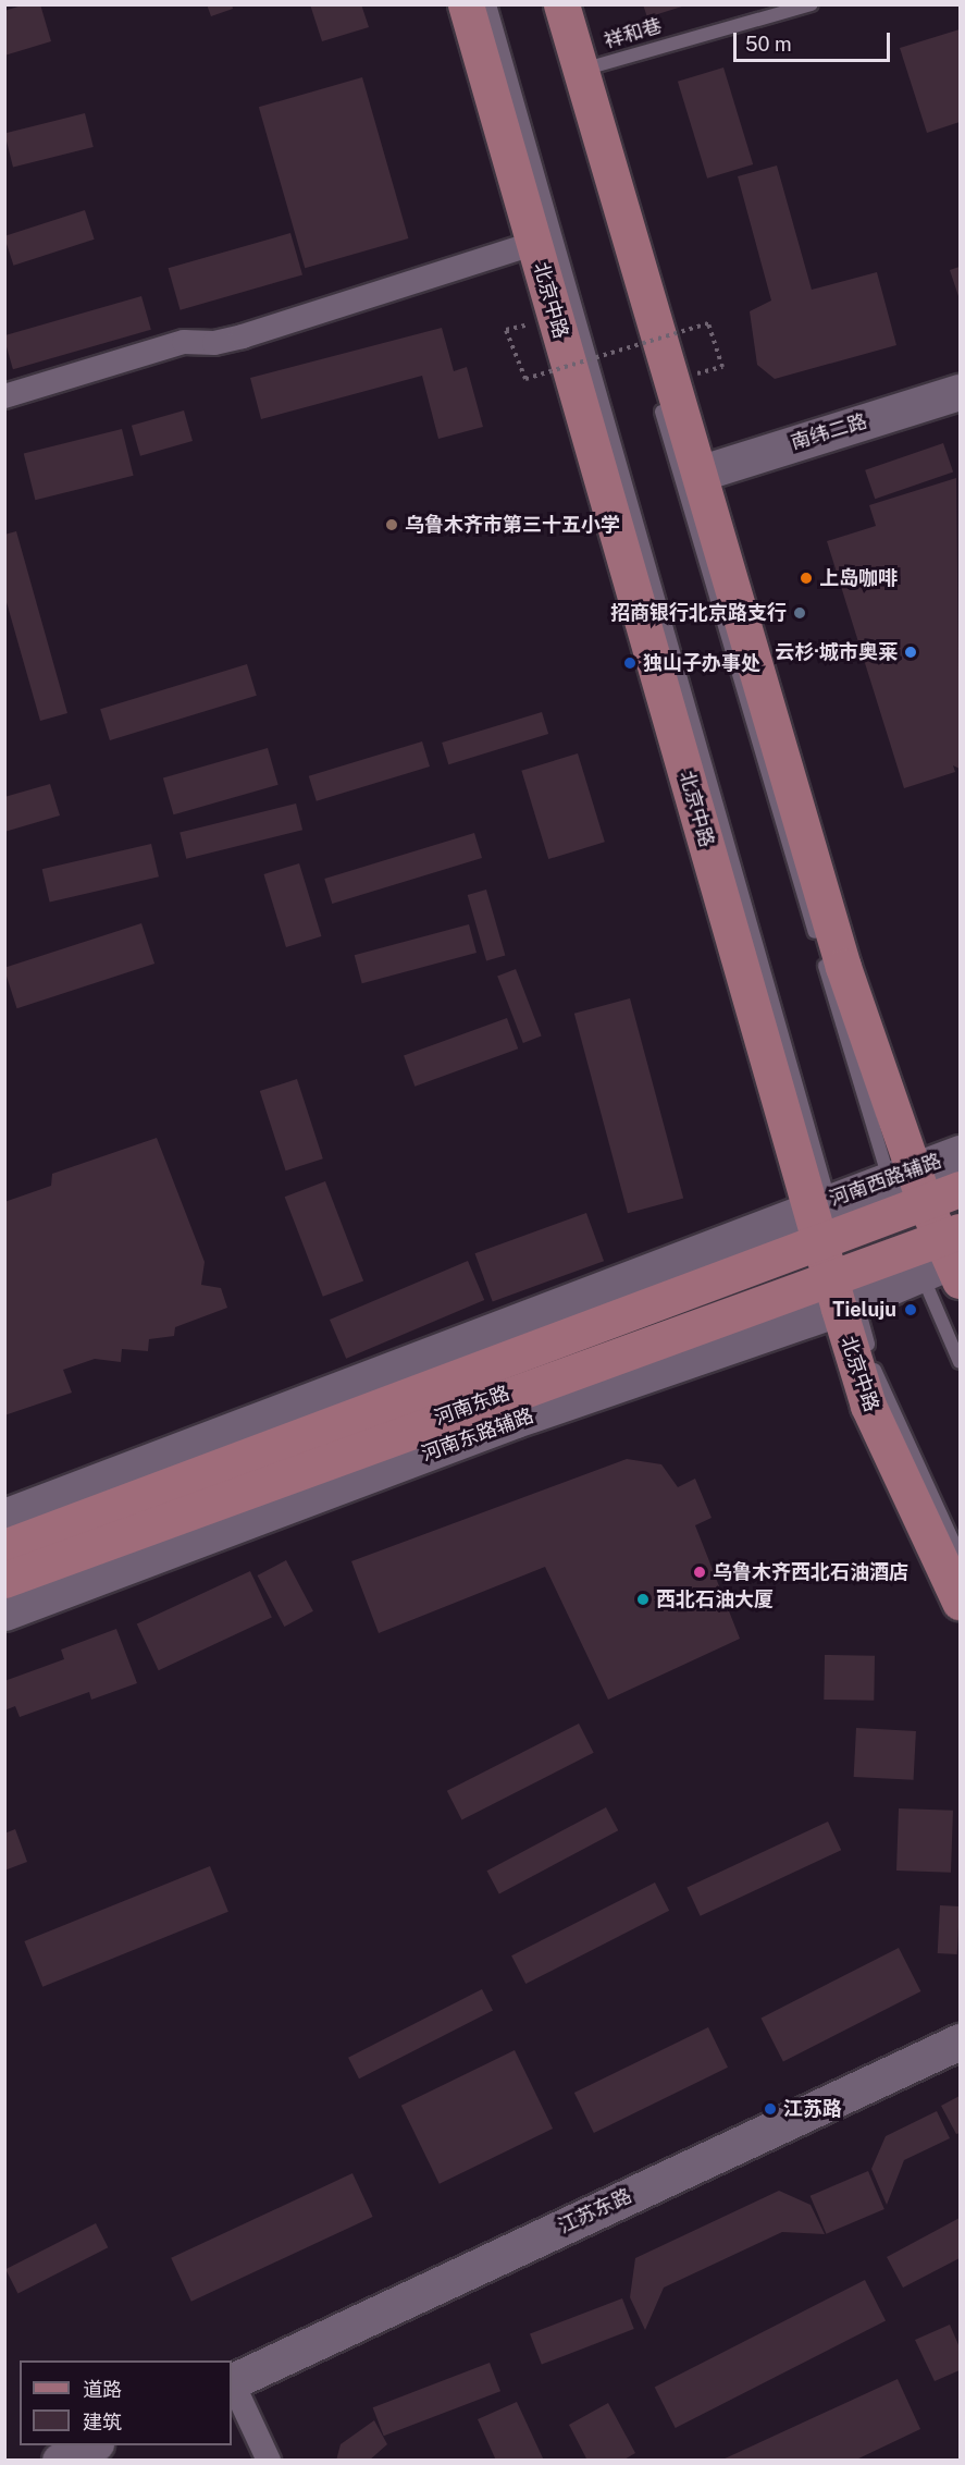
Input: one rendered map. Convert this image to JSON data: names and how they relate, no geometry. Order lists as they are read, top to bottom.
{
  "streets": {
    "main road": ["北京中路", "河南东路"],
    "street": [
      "南纬二路",
      "河南西路辅路",
      "河南东路辅路",
      "江苏东路"
    ],
    "lane": ["祥和巷"]
  },
  "crossings": [
    ["北京中路", "河南东路"],
    ["北京中路", "河南东路辅路"],
    ["河南西路辅路", "河南东路"],
    ["河南东路", "河南东路辅路"]
  ],
  "places": [
    "乌鲁木齐市第三十五小学",
    "上岛咖啡",
    "招商银行北京路支行",
    "云杉·城市奥莱",
    "独山子办事处",
    "Tieluju",
    "乌鲁木齐西北石油酒店",
    "西北石油大厦",
    "江苏路"
  ],
  "legend": ["道路", "建筑"],
  "scale_bar": "50 m"
}
